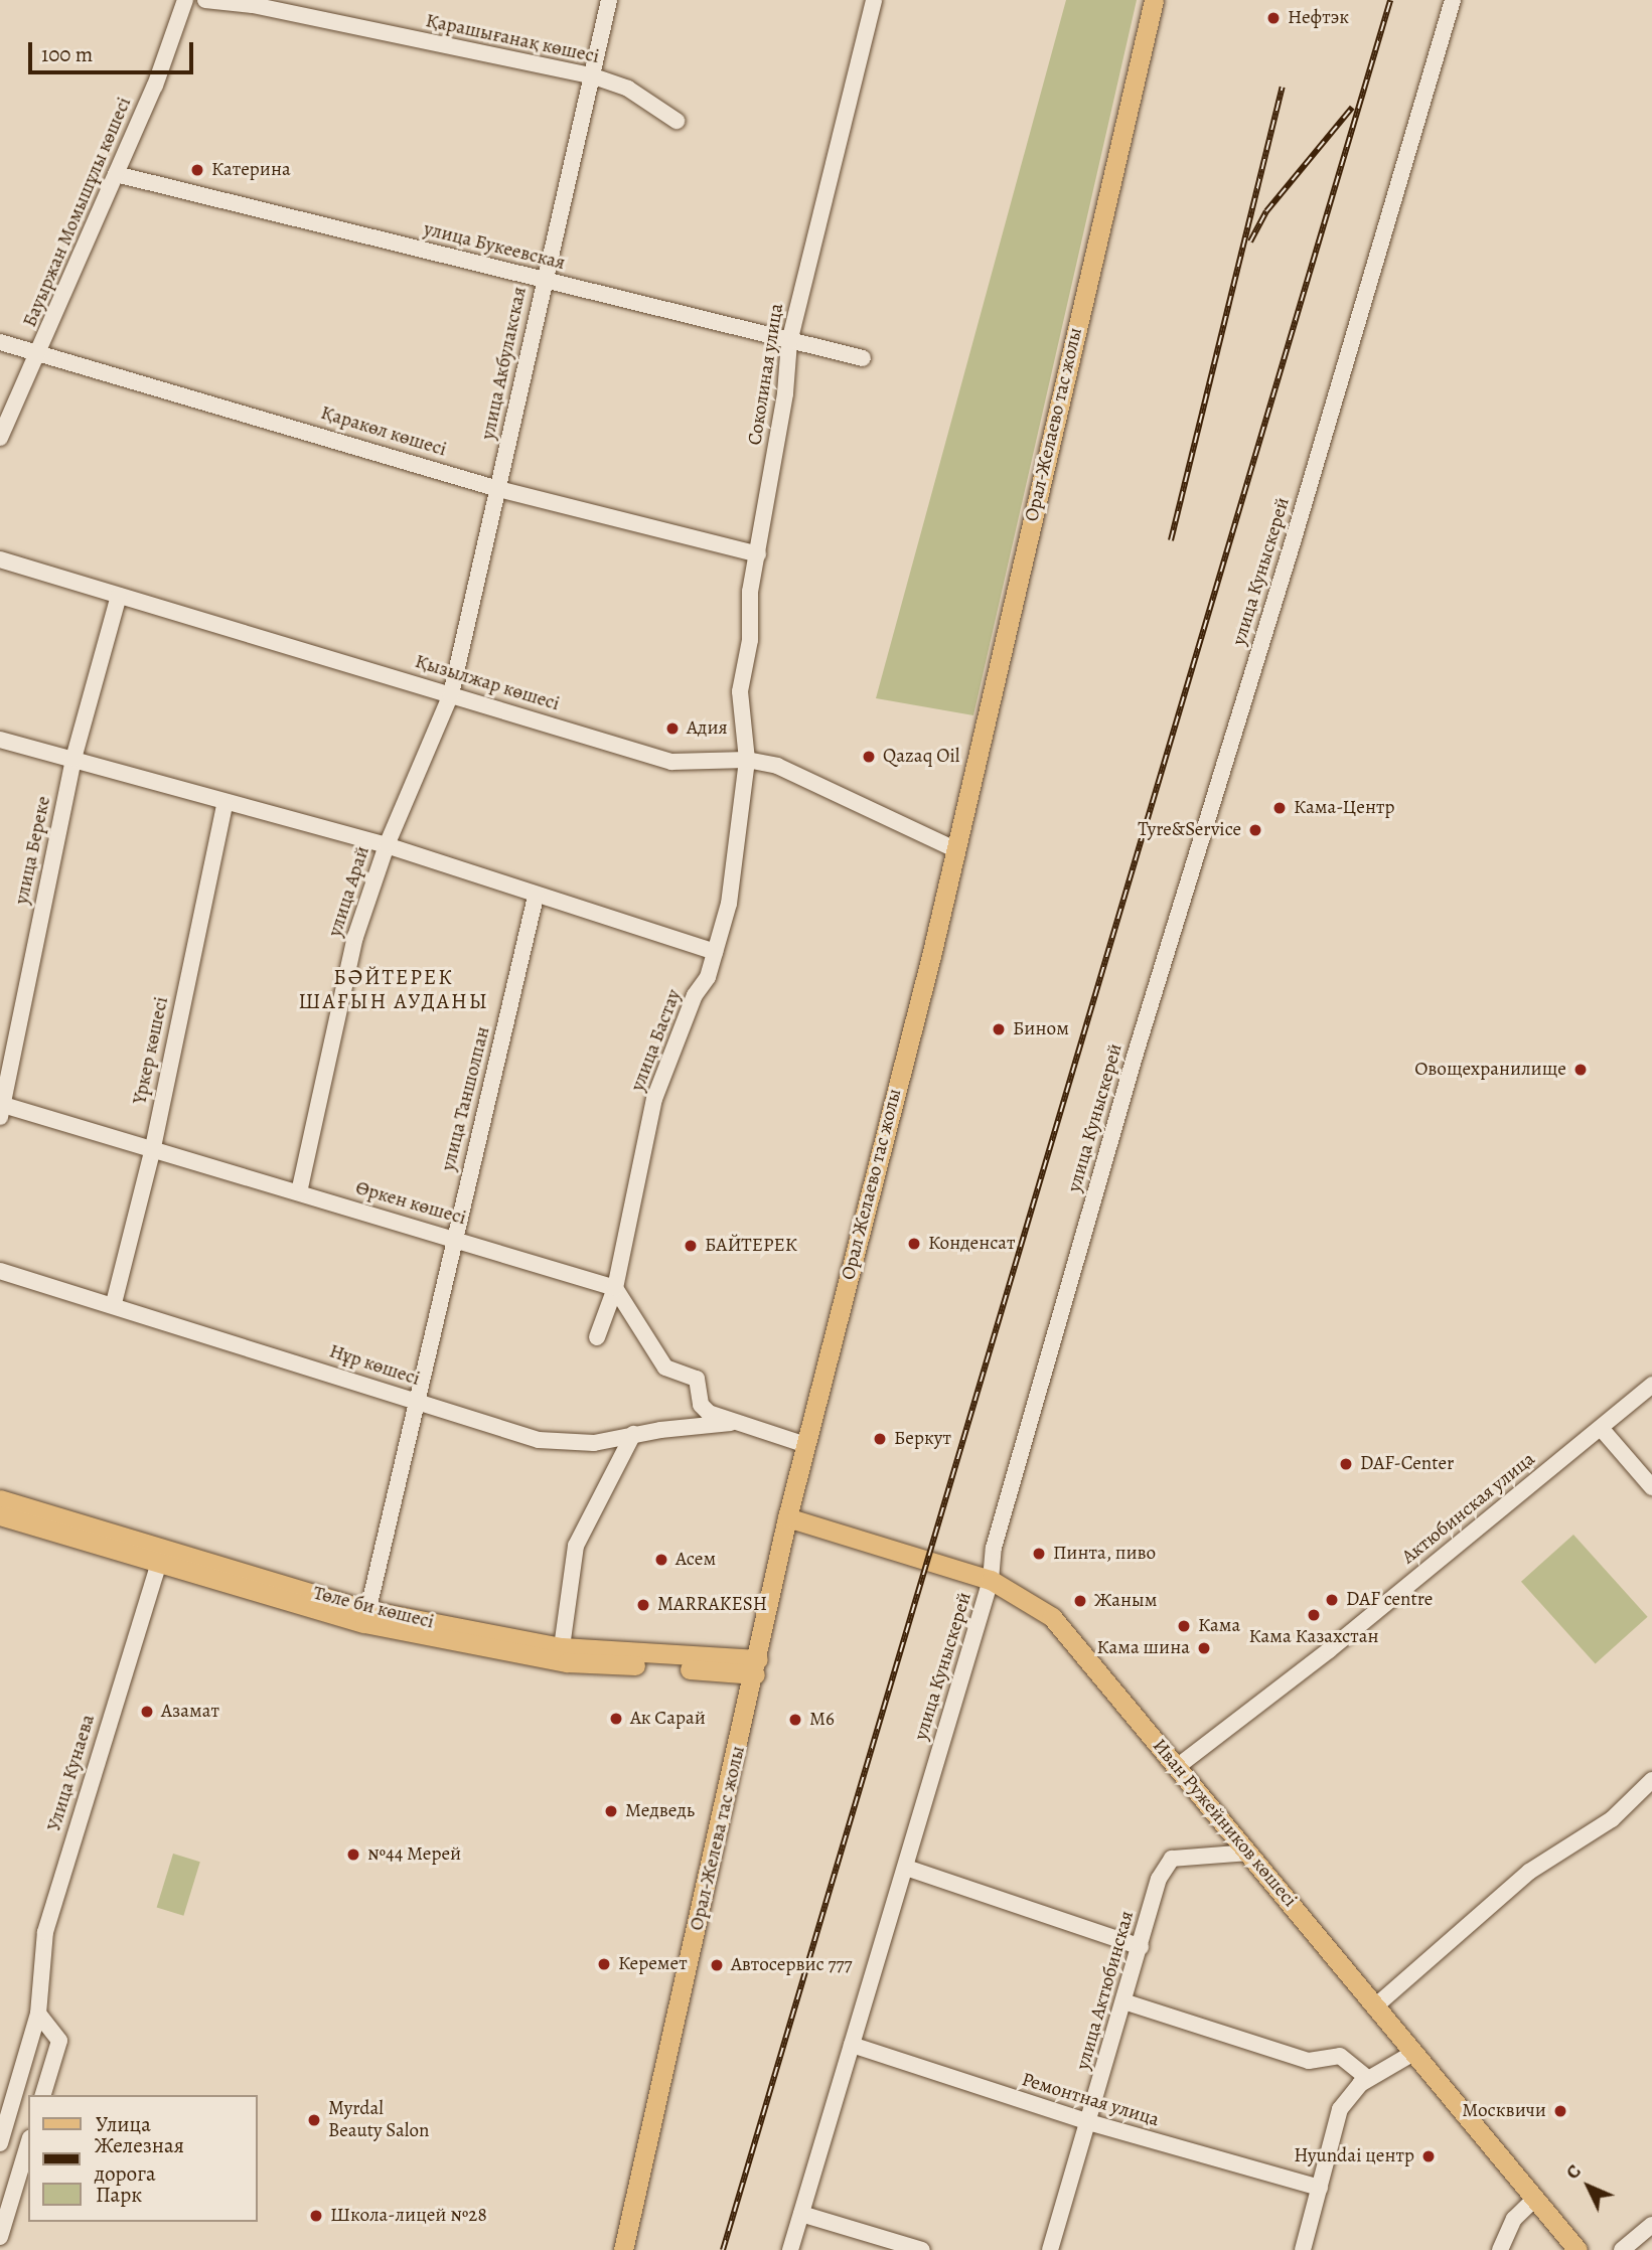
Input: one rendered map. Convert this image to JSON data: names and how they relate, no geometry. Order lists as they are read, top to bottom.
{
  "streets": {
    "main road": [
      "Орал-Желаево тас жолы",
      "Орал Желаево тас жолы",
      "Төле би көшесі",
      "Иван Ружейников көшесі",
      "Орал-Желева тас жолы"
    ],
    "street": [
      "Қарашығанақ көшесі",
      "Бауыржан Момышұлы көшесі",
      "улица Букеевская",
      "улица Акбулакская",
      "Соколиная улица",
      "Қаракөл көшесі",
      "улица Куныскерей",
      "Қызылжар көшесі",
      "улица Береке",
      "улица Арай",
      "улица Бастау",
      "Үркер көшесі",
      "улица Таншолпан",
      "Өркен көшесі",
      "Нұр көшесі",
      "Актюбинская улица",
      "Улица Кунаева",
      "улица Актюбинская",
      "Ремонтная улица"
    ]
  },
  "crossings": [
    ["Қарашығанақ көшесі", "улица Акбулакская"],
    ["Бауыржан Момышұлы көшесі", "улица Букеевская"],
    ["Бауыржан Момышұлы көшесі", "Қаракөл көшесі"],
    ["улица Букеевская", "улица Акбулакская"],
    ["улица Букеевская", "Соколиная улица"],
    ["улица Акбулакская", "Қаракөл көшесі"],
    ["улица Акбулакская", "Қызылжар көшесі"],
    ["улица Акбулакская", "улица Арай"],
    ["Соколиная улица", "Қаракөл көшесі"],
    ["Соколиная улица", "Қызылжар көшесі"],
    ["Соколиная улица", "улица Бастау"],
    ["Орал-Желаево тас жолы", "Қызылжар көшесі"],
    ["Орал-Желаево тас жолы", "Орал Желаево тас жолы"],
    ["улица Куныскерей", "Иван Ружейников көшесі"],
    ["улица Куныскерей", "Ремонтная улица"],
    ["Қызылжар көшесі", "улица Береке"],
    ["Қызылжар көшесі", "улица Арай"],
    ["Қызылжар көшесі", "улица Бастау"],
    ["Қызылжар көшесі", "Орал Желаево тас жолы"],
    ["улица Береке", "Өркен көшесі"],
    ["улица Арай", "Өркен көшесі"],
    ["улица Бастау", "Өркен көшесі"],
    ["Үркер көшесі", "Өркен көшесі"],
    ["Үркер көшесі", "Нұр көшесі"],
    ["улица Таншолпан", "Өркен көшесі"],
    ["улица Таншолпан", "Нұр көшесі"],
    ["улица Таншолпан", "Төле би көшесі"],
    ["Орал Желаево тас жолы", "Иван Ружейников көшесі"],
    ["Актюбинская улица", "Иван Ружейников көшесі"],
    ["Төле би көшесі", "Улица Кунаева"],
    ["Төле би көшесі", "Орал-Желева тас жолы"],
    ["Иван Ружейников көшесі", "улица Актюбинская"],
    ["улица Актюбинская", "Ремонтная улица"]
  ],
  "districts": ["БӘЙТЕРЕК ШАҒЫН АУДАНЫ"],
  "places": [
    "Нефтэк",
    "Катерина",
    "Адия",
    "Qazaq Oil",
    "Кама-Центр",
    "Tyre&Service",
    "Бином",
    "Овощехранилище",
    "Конденсат",
    "БАЙТЕРЕК",
    "Беркут",
    "DAF-Center",
    "Пинта, пиво",
    "Асем",
    "DAF centre",
    "Жаным",
    "MARRAKESH",
    "Кама Казахстан",
    "Кама",
    "Кама шина",
    "Азамат",
    "Ак Сарай",
    "М6",
    "Медведь",
    "№44 Мерей",
    "Керемет",
    "Автосервис 777",
    "Москвичи",
    "Myrdal Beauty Salon",
    "Hyundai центр",
    "Школа-лицей №28"
  ],
  "legend": ["Улица", "Железная дорога", "Парк"],
  "scale_bar": "100 m",
  "north": "top left"
}
